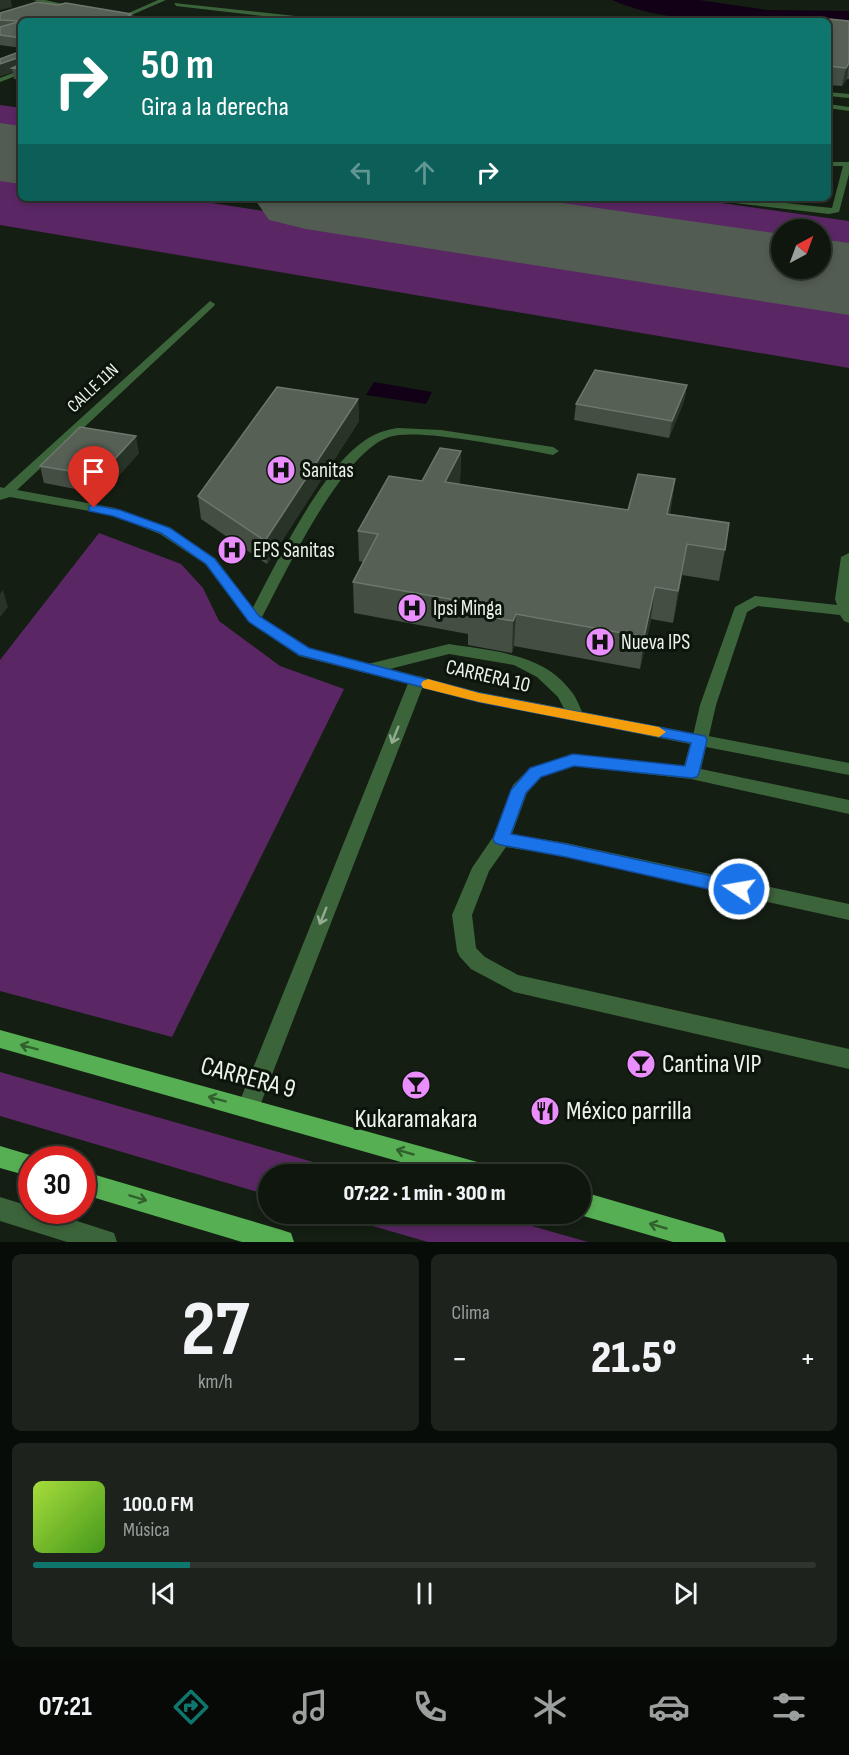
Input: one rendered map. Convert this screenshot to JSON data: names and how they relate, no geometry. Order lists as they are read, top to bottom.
{
  "streets": {
    "main road": ["CARRERA 9"],
    "street": ["CALLE 11N", "CARRERA 10"]
  },
  "crossings": [
    ["CALLE 11N", "CARRERA 10"]
  ],
  "places": {
    "hospital": [
      "Sanitas",
      "EPS Sanitas",
      "Ipsi Minga",
      "Nueva IPS"
    ],
    "bar": ["Cantina VIP", "Kukaramakara"],
    "restaurant": ["México parrilla"]
  },
  "north": "top right",
  "page": {
    "turn": ["50 m", "Gira a la derecha"],
    "limit": "30",
    "trip": "07:22 · 1 min · 300 m",
    "tile": [
      ["27", "km/h"],
      "Clima"
    ],
    "heat": ["−", "21.5°", "+"],
    "song": ["100.0 FM", "Música"],
    "tabs": "07:21"
  }
}
